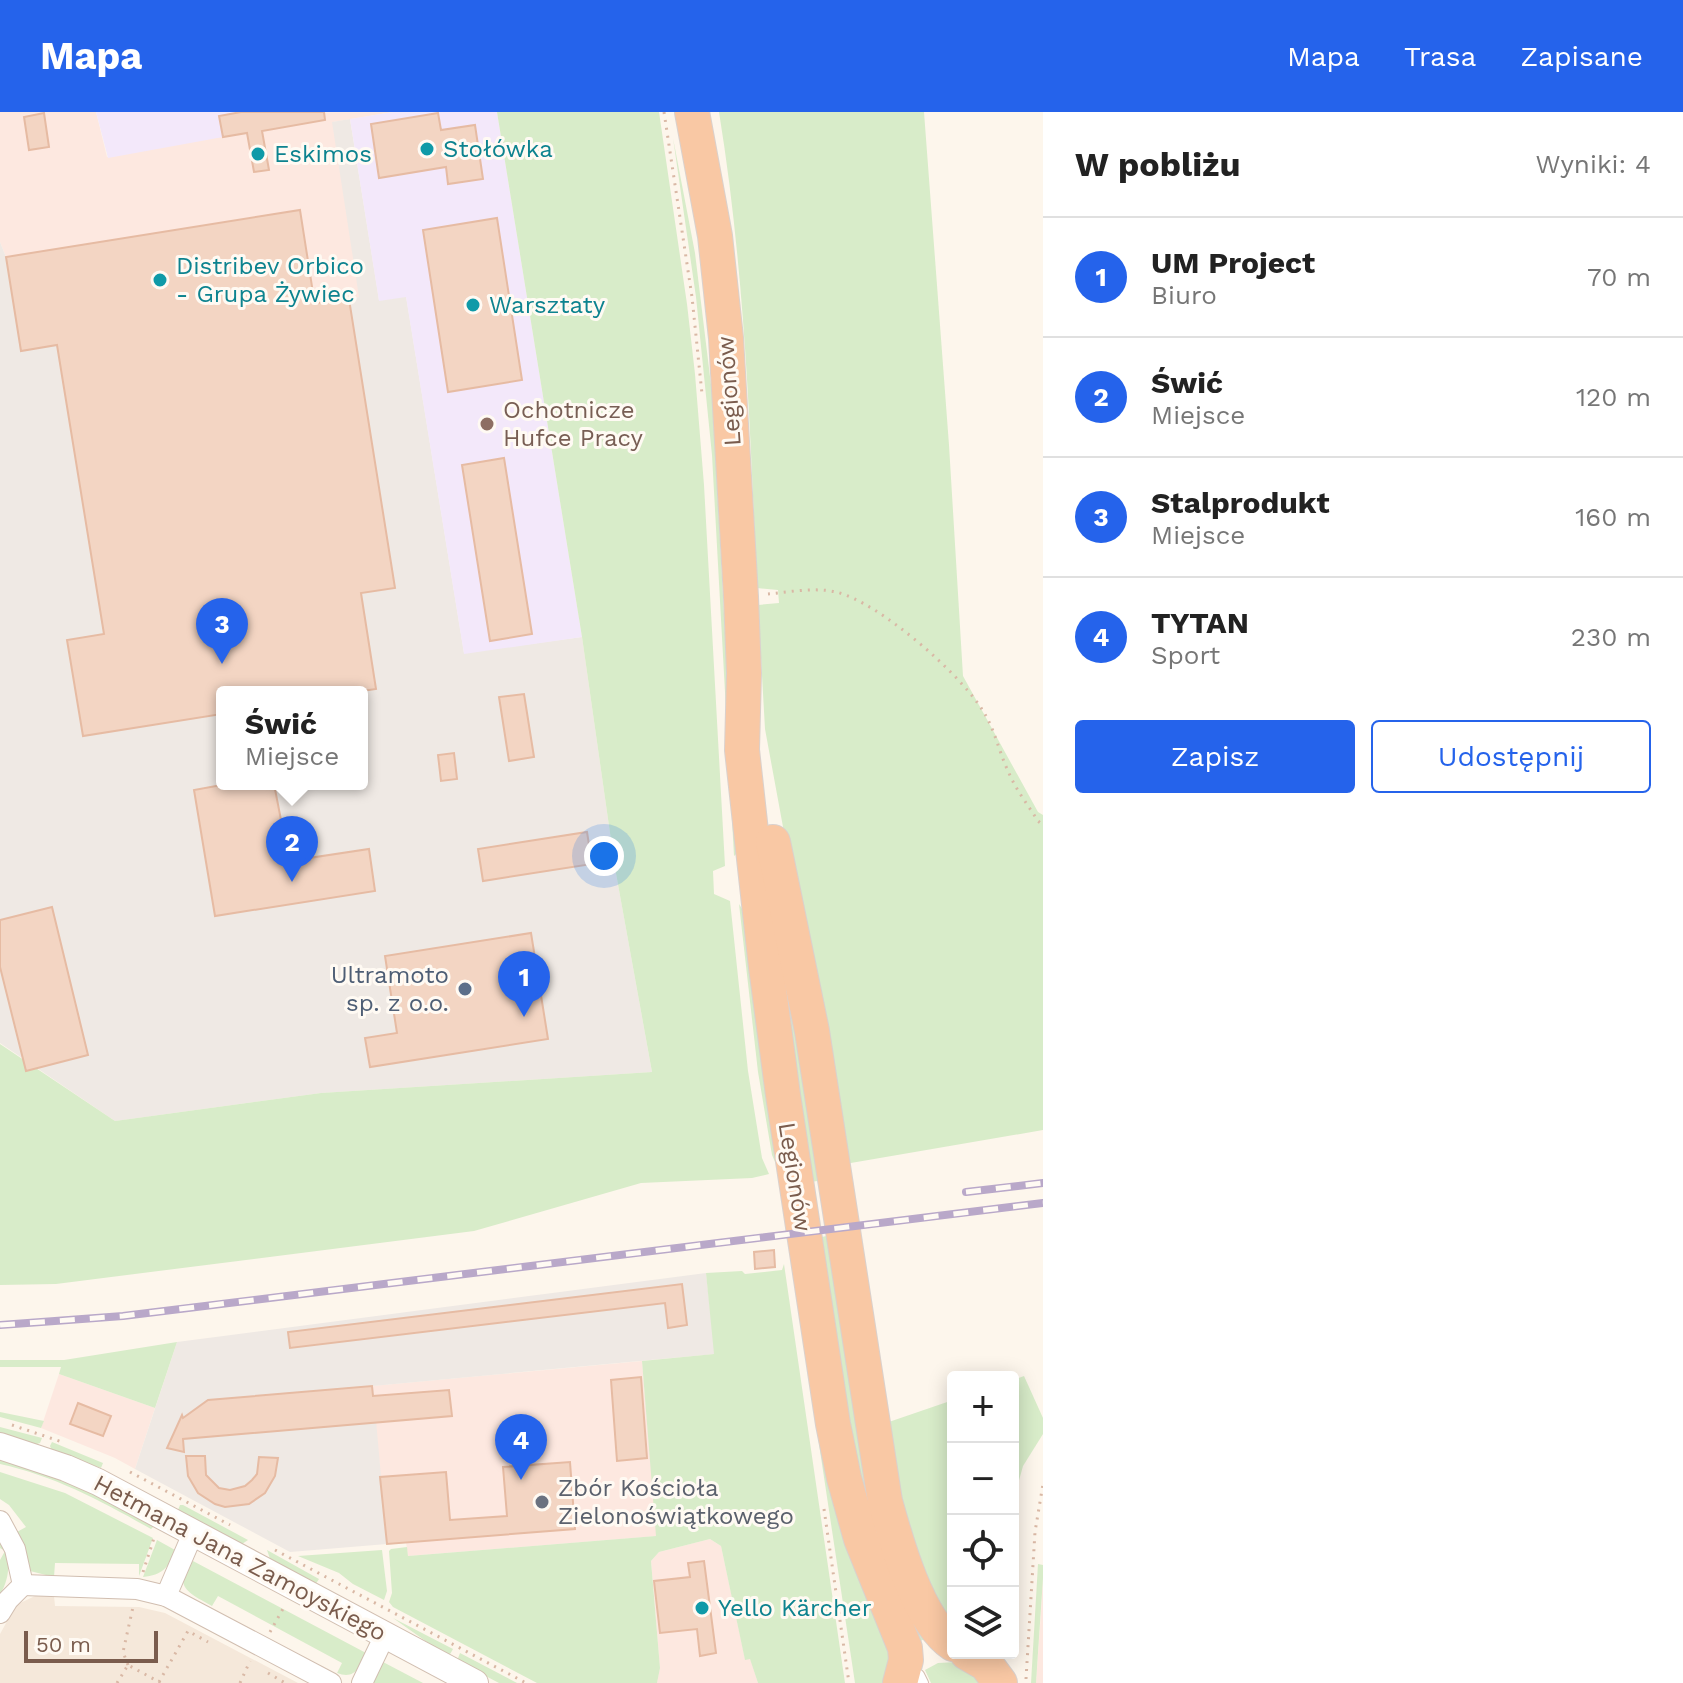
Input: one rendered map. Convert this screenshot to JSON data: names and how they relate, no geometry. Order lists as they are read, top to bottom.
{
  "streets": {
    "highway": ["Legionów"],
    "street": ["Hetmana Jana Zamoyskiego"]
  },
  "places": [
    "Stołówka",
    "Eskimos",
    "Distribev Orbico - Grupa Żywiec",
    "Warsztaty",
    "Ochotnicze Hufce Pracy",
    "Ultramoto sp. z o.o.",
    "Zbór Kościoła Zielonoświątkowego",
    "Yello Kärcher"
  ],
  "scale_bar": "50 m",
  "page": {
    "header": "Mapa",
    "nav": ["Mapa", "Trasa", "Zapisane"],
    "heading": ["W pobliżu", "Wyniki: 4"],
    "list": [
      {
        "mark": "1",
        "name": "UM Project",
        "note": "Biuro",
        "value": "70 m"
      },
      {
        "mark": "2",
        "name": "Świć",
        "note": "Miejsce",
        "value": "120 m"
      },
      {
        "mark": "3",
        "name": "Stalprodukt",
        "note": "Miejsce",
        "value": "160 m"
      },
      {
        "mark": "4",
        "name": "TYTAN",
        "note": "Sport",
        "value": "230 m"
      }
    ],
    "pins": [
      "3",
      "2",
      "1",
      "4"
    ],
    "popup": ["Świć", "Miejsce"],
    "buttons": ["Zapisz", "Udostępnij"],
    "map_buttons": ["+", "−"],
    "scale": "50 m"
  }
}
